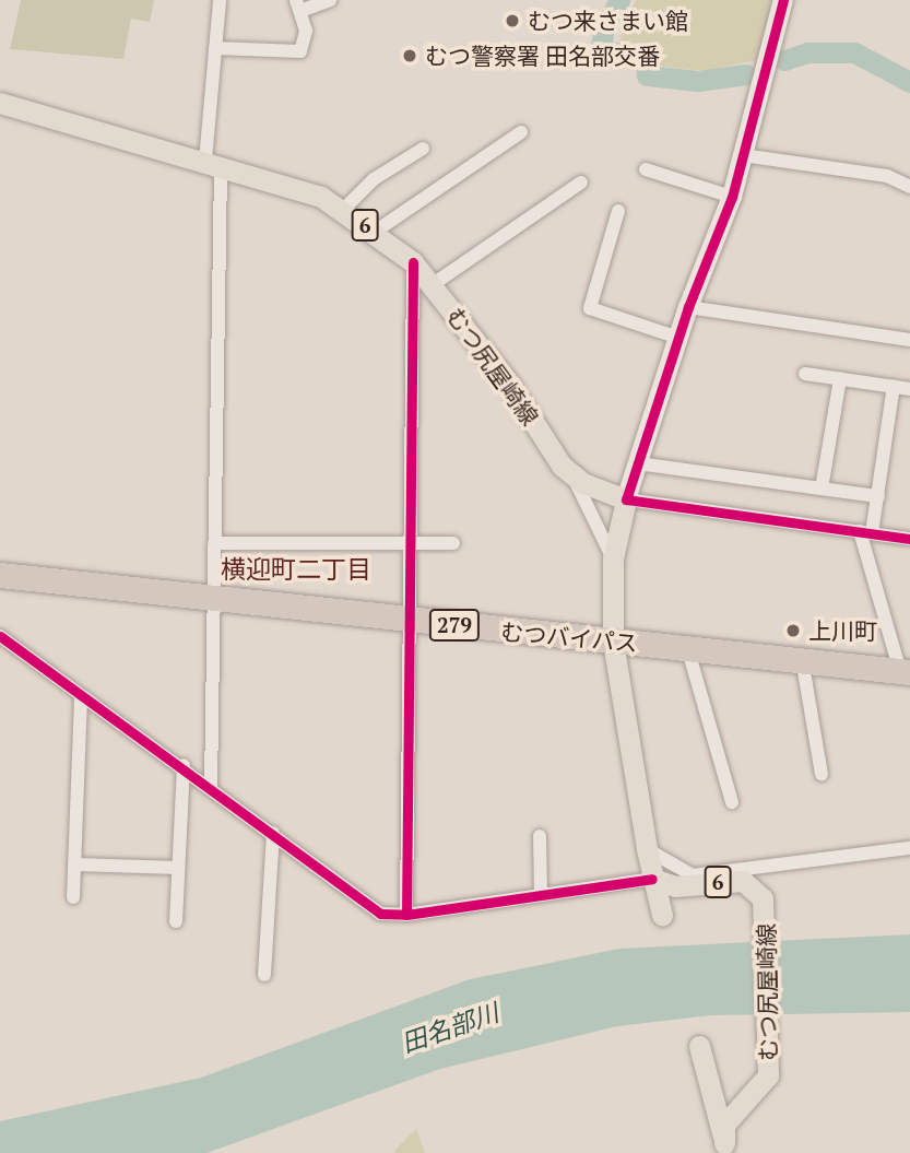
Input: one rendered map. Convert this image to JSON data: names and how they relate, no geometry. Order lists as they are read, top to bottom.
{
  "streets": {
    "highway": ["279", "むつバイパス"],
    "main road": ["6", "むつ尻屋崎線"]
  },
  "districts": ["横迎町二丁目"],
  "water": ["田名部川"],
  "places": ["むつ来さまい館", "むつ警察署 田名部交番", "上川町"]
}
